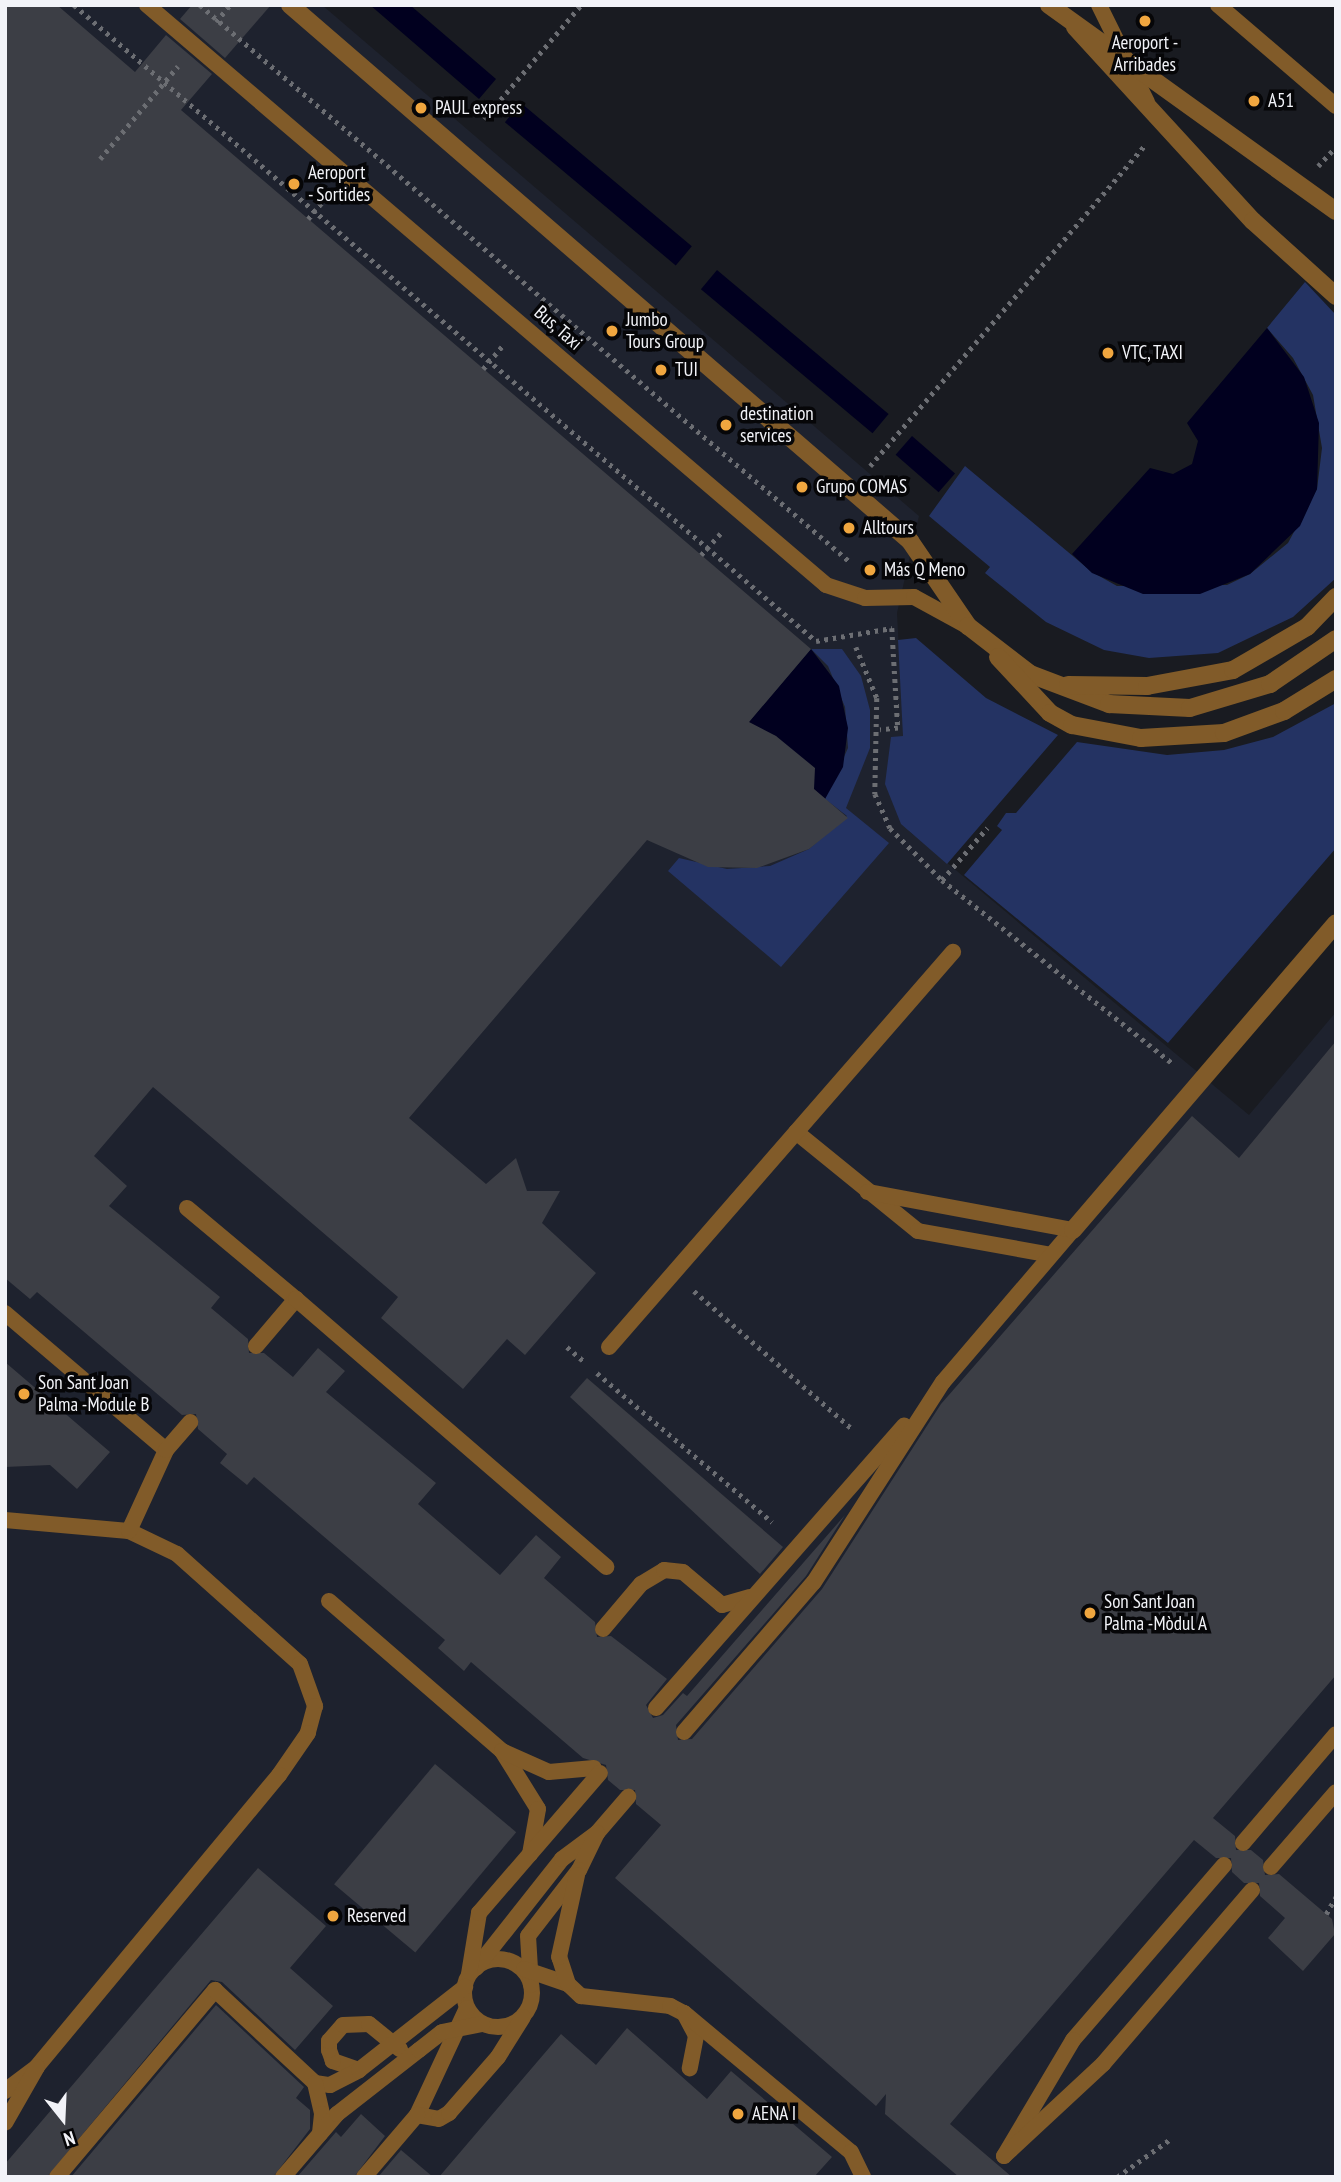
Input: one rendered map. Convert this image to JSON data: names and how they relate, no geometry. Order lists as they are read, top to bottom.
{
  "streets": {
    "lane": ["Bus, Taxi"]
  },
  "places": [
    "Aeroport - Arribades",
    "A51",
    "PAUL express",
    "Aeroport - Sortides",
    "Jumbo Tours Group",
    "VTC, TAXI",
    "TUI",
    "destination services",
    "Grupo COMAS",
    "Alltours",
    "Más Q Meno",
    "Son Sant Joan Palma -Module B",
    "Son Sant Joan Palma -Mòdul A",
    "Reserved",
    "AENA I"
  ],
  "north": "bottom"
}
